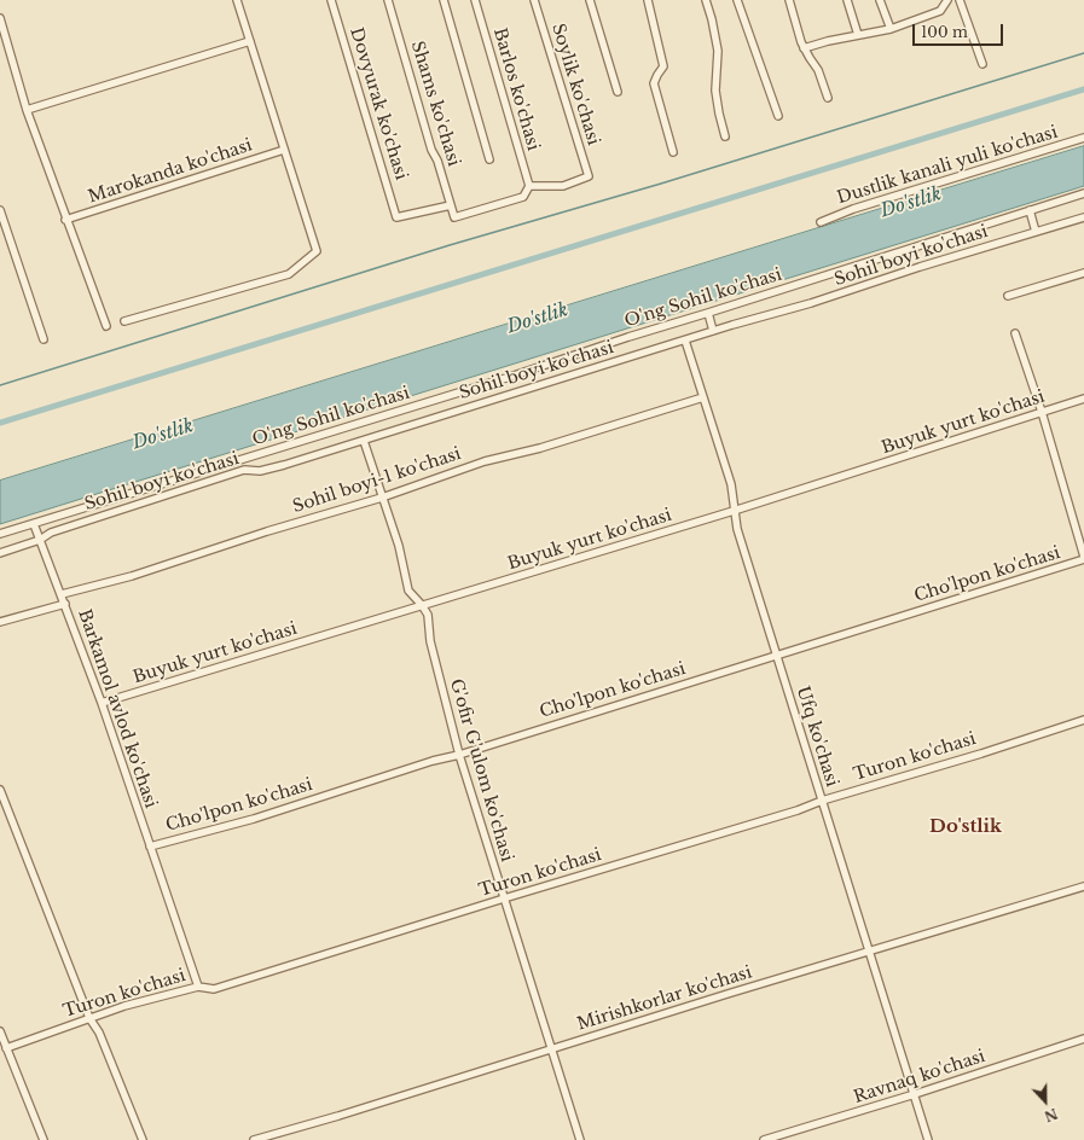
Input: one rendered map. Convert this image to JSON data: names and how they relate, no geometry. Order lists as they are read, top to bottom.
{
  "streets": {
    "street": [
      "Soylik ko'chasi",
      "Barlos ko'chasi",
      "Dovyurak ko'chasi",
      "Shams ko'chasi",
      "Dustlik kanali yuli ko'chasi",
      "Marokanda ko'chasi",
      "Sohil boyi ko'chasi",
      "O'ng Sohil ko'chasi",
      "Buyuk yurt ko'chasi",
      "Sohil boyi-1 ko'chasi",
      "Cho'lpon ko'chasi",
      "Barkamol avlod ko'chasi",
      "Ufq ko'chasi",
      "Turon ko'chasi",
      "G'ofir G'ulom ko'chasi",
      "Mirishkorlar ko'chasi",
      "Ravnaq ko'chasi"
    ]
  },
  "crossings": [
    ["Soylik ko'chasi", "Barlos ko'chasi"],
    ["Soylik ko'chasi", "Shams ko'chasi"],
    ["Barlos ko'chasi", "Shams ko'chasi"],
    ["Dovyurak ko'chasi", "Shams ko'chasi"],
    ["Sohil boyi ko'chasi", "Barkamol avlod ko'chasi"],
    ["Sohil boyi ko'chasi", "Ufq ko'chasi"],
    ["Sohil boyi ko'chasi", "G'ofir G'ulom ko'chasi"],
    ["O'ng Sohil ko'chasi", "Barkamol avlod ko'chasi"],
    ["Buyuk yurt ko'chasi", "Barkamol avlod ko'chasi"],
    ["Buyuk yurt ko'chasi", "Ufq ko'chasi"],
    ["Buyuk yurt ko'chasi", "G'ofir G'ulom ko'chasi"],
    ["Sohil boyi-1 ko'chasi", "Barkamol avlod ko'chasi"],
    ["Sohil boyi-1 ko'chasi", "Ufq ko'chasi"],
    ["Sohil boyi-1 ko'chasi", "G'ofir G'ulom ko'chasi"],
    ["Cho'lpon ko'chasi", "Barkamol avlod ko'chasi"],
    ["Cho'lpon ko'chasi", "Ufq ko'chasi"],
    ["Cho'lpon ko'chasi", "G'ofir G'ulom ko'chasi"],
    ["Barkamol avlod ko'chasi", "Turon ko'chasi"],
    ["Ufq ko'chasi", "Turon ko'chasi"],
    ["Ufq ko'chasi", "Mirishkorlar ko'chasi"],
    ["Ufq ko'chasi", "Ravnaq ko'chasi"],
    ["Turon ko'chasi", "G'ofir G'ulom ko'chasi"],
    ["G'ofir G'ulom ko'chasi", "Mirishkorlar ko'chasi"]
  ],
  "districts": ["Do'stlik"],
  "water": ["Do'stlik"],
  "scale_bar": "100 m",
  "north": "bottom"
}
